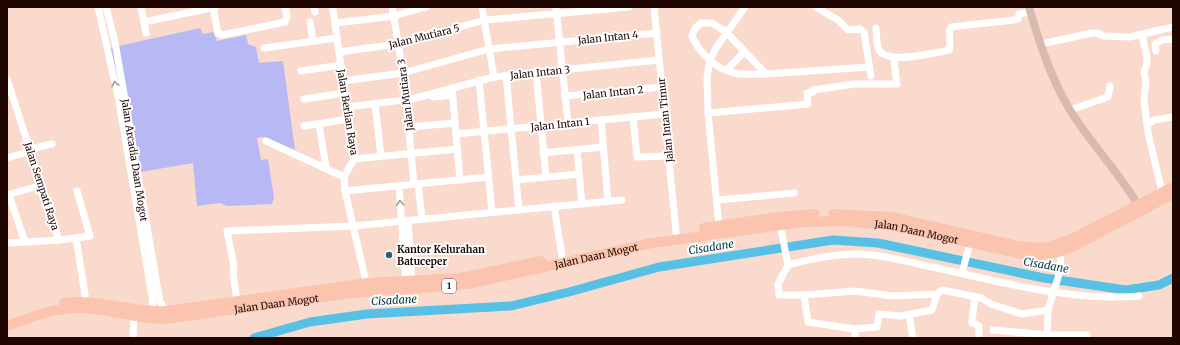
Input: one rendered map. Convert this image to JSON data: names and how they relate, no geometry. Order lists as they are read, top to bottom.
{
  "streets": {
    "highway": ["Jalan Daan Mogot", "1"],
    "street": [
      "Jalan Mutiara 5",
      "Jalan Intan 4",
      "Jalan Intan 3",
      "Jalan Intan 2",
      "Jalan Mutiara 3",
      "Jalan Berlian Raya",
      "Jalan Intan Timur",
      "Jalan Intan 1",
      "Jalan Arcadia Daan Mogot",
      "Jalan Sempati Raya"
    ]
  },
  "crossings": [
    ["Jalan Mutiara 5", "Jalan Mutiara 3"],
    ["Jalan Mutiara 5", "Jalan Berlian Raya"],
    ["Jalan Intan 4", "Jalan Mutiara 3"],
    ["Jalan Intan 4", "Jalan Berlian Raya"],
    ["Jalan Intan 4", "Jalan Intan Timur"],
    ["Jalan Intan 3", "Jalan Mutiara 3"],
    ["Jalan Intan 3", "Jalan Berlian Raya"],
    ["Jalan Intan 3", "Jalan Intan Timur"],
    ["Jalan Intan 2", "Jalan Intan Timur"],
    ["Jalan Mutiara 3", "Jalan Berlian Raya"],
    ["Jalan Intan Timur", "Jalan Intan 1"],
    ["Jalan Intan Timur", "Jalan Daan Mogot"],
    ["Jalan Arcadia Daan Mogot", "Jalan Daan Mogot"]
  ],
  "water": ["Cisadane"],
  "places": ["Kantor Kelurahan Batuceper"]
}
